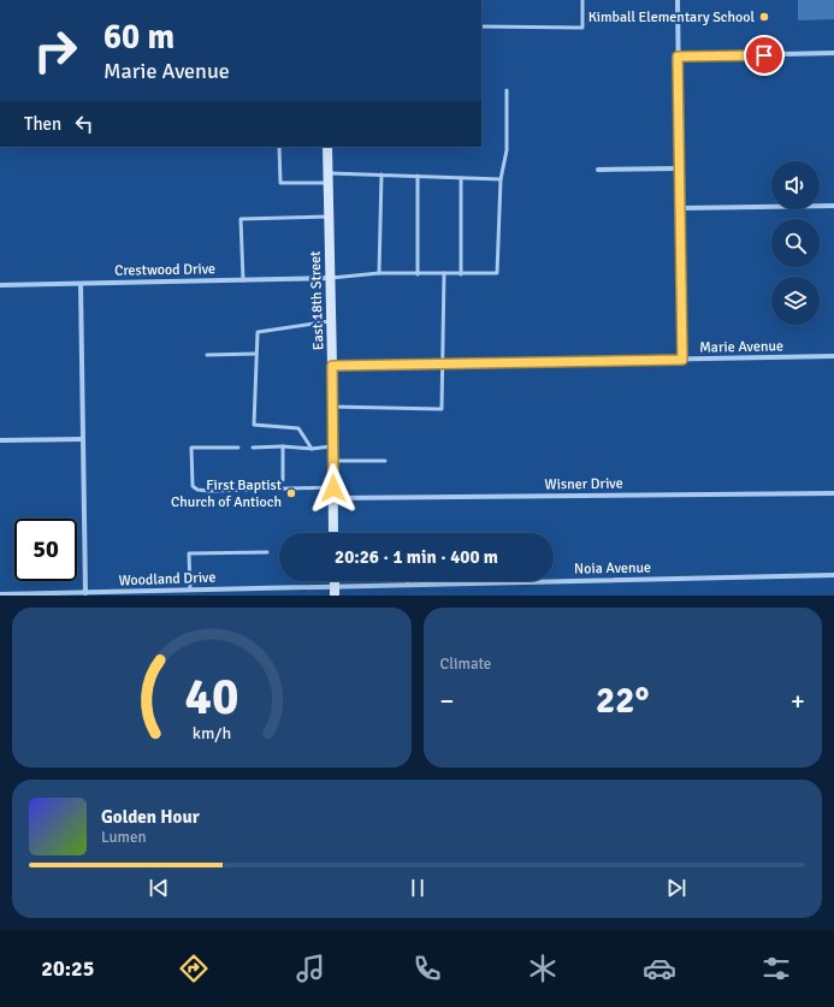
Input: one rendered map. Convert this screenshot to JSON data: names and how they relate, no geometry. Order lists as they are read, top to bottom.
{
  "streets": {
    "main road": ["East 18th Street"],
    "street": [
      "Crestwood Drive",
      "Marie Avenue",
      "Wisner Drive",
      "Noia Avenue",
      "Woodland Drive"
    ]
  },
  "crossings": [
    ["Crestwood Drive", "East 18th Street"],
    ["East 18th Street", "Marie Avenue"],
    ["East 18th Street", "Wisner Drive"],
    ["Noia Avenue", "Woodland Drive"]
  ],
  "places": ["Kimball Elementary School", "First Baptist Church of Antioch"],
  "page": {
    "turn": ["60 m", "Marie Avenue"],
    "then": "Then",
    "limit": "50",
    "trip": "20:26 · 1 min · 400 m",
    "tile": "Climate",
    "heat": ["−", "22°", "+"],
    "song": ["Golden Hour", "Lumen"],
    "tabs": "20:25",
    "gauge": ["40", "km/h"]
  }
}
